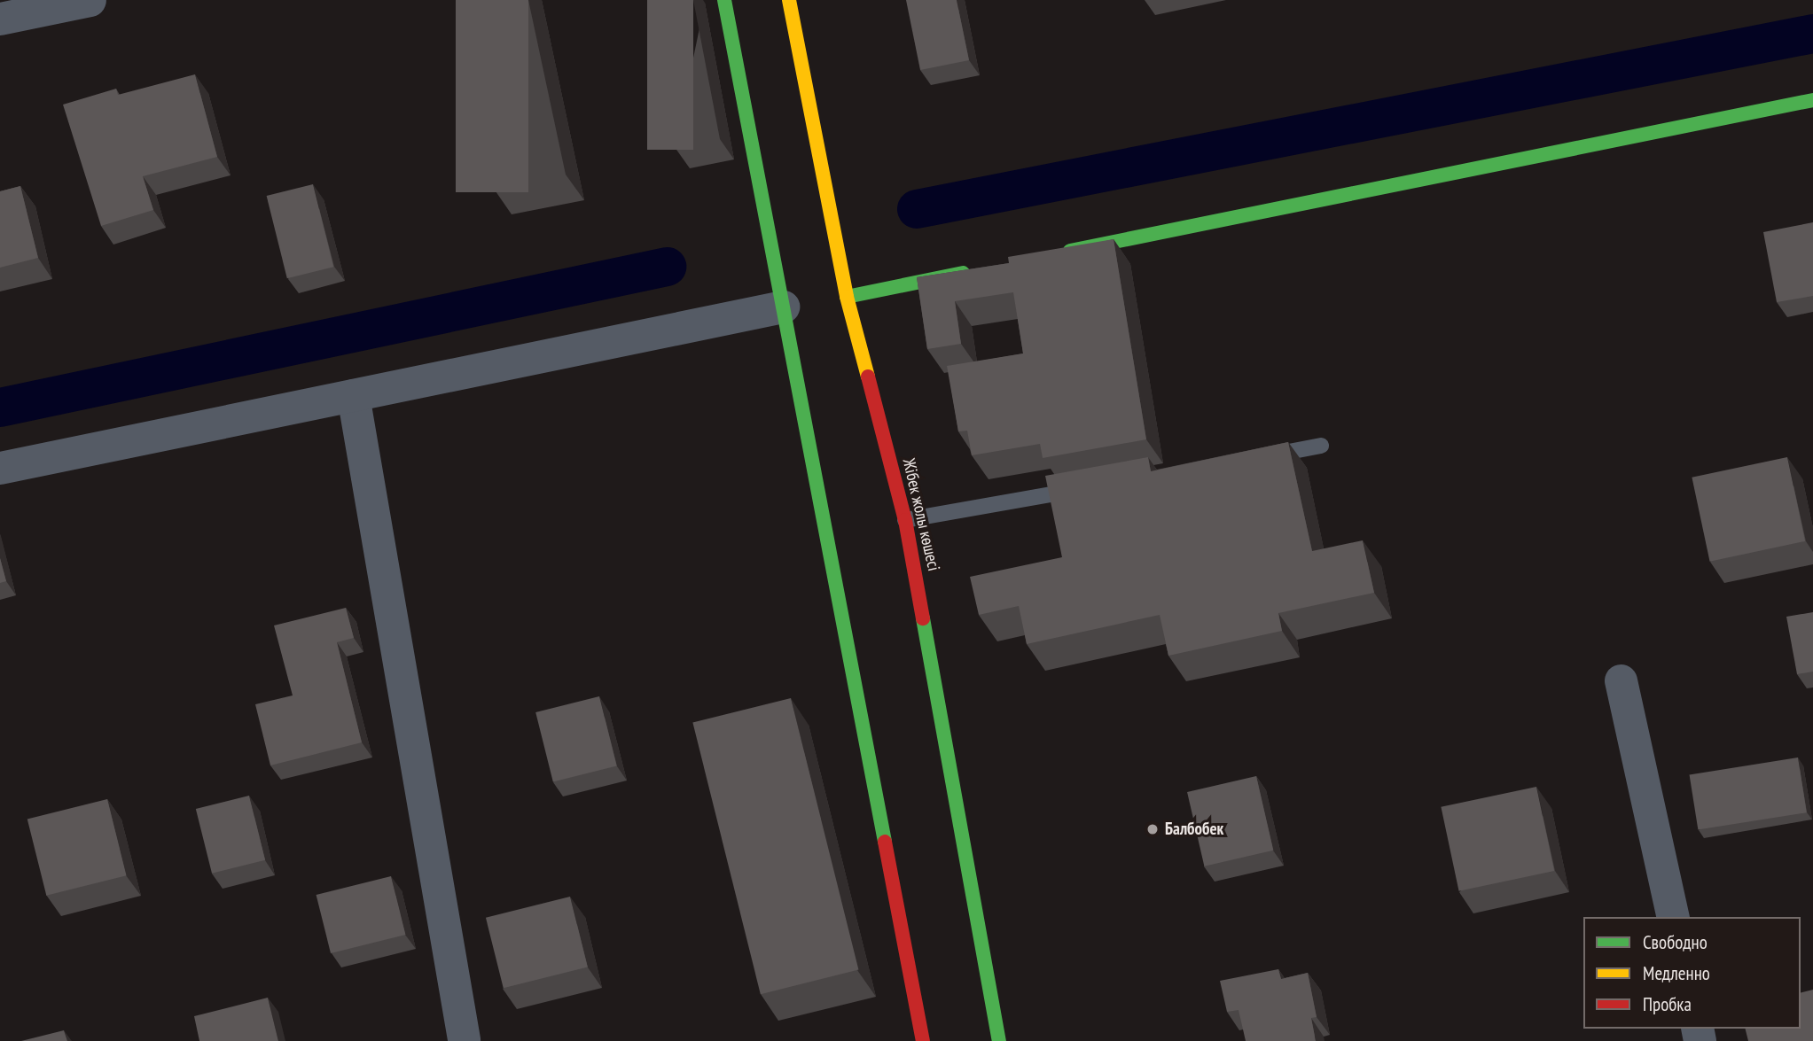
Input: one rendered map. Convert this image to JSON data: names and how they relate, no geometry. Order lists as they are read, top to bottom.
{
  "streets": {
    "main road": ["Жібек жолы көшесі"]
  },
  "places": ["Балбобек"],
  "legend": ["Свободно", "Медленно", "Пробка"]
}
